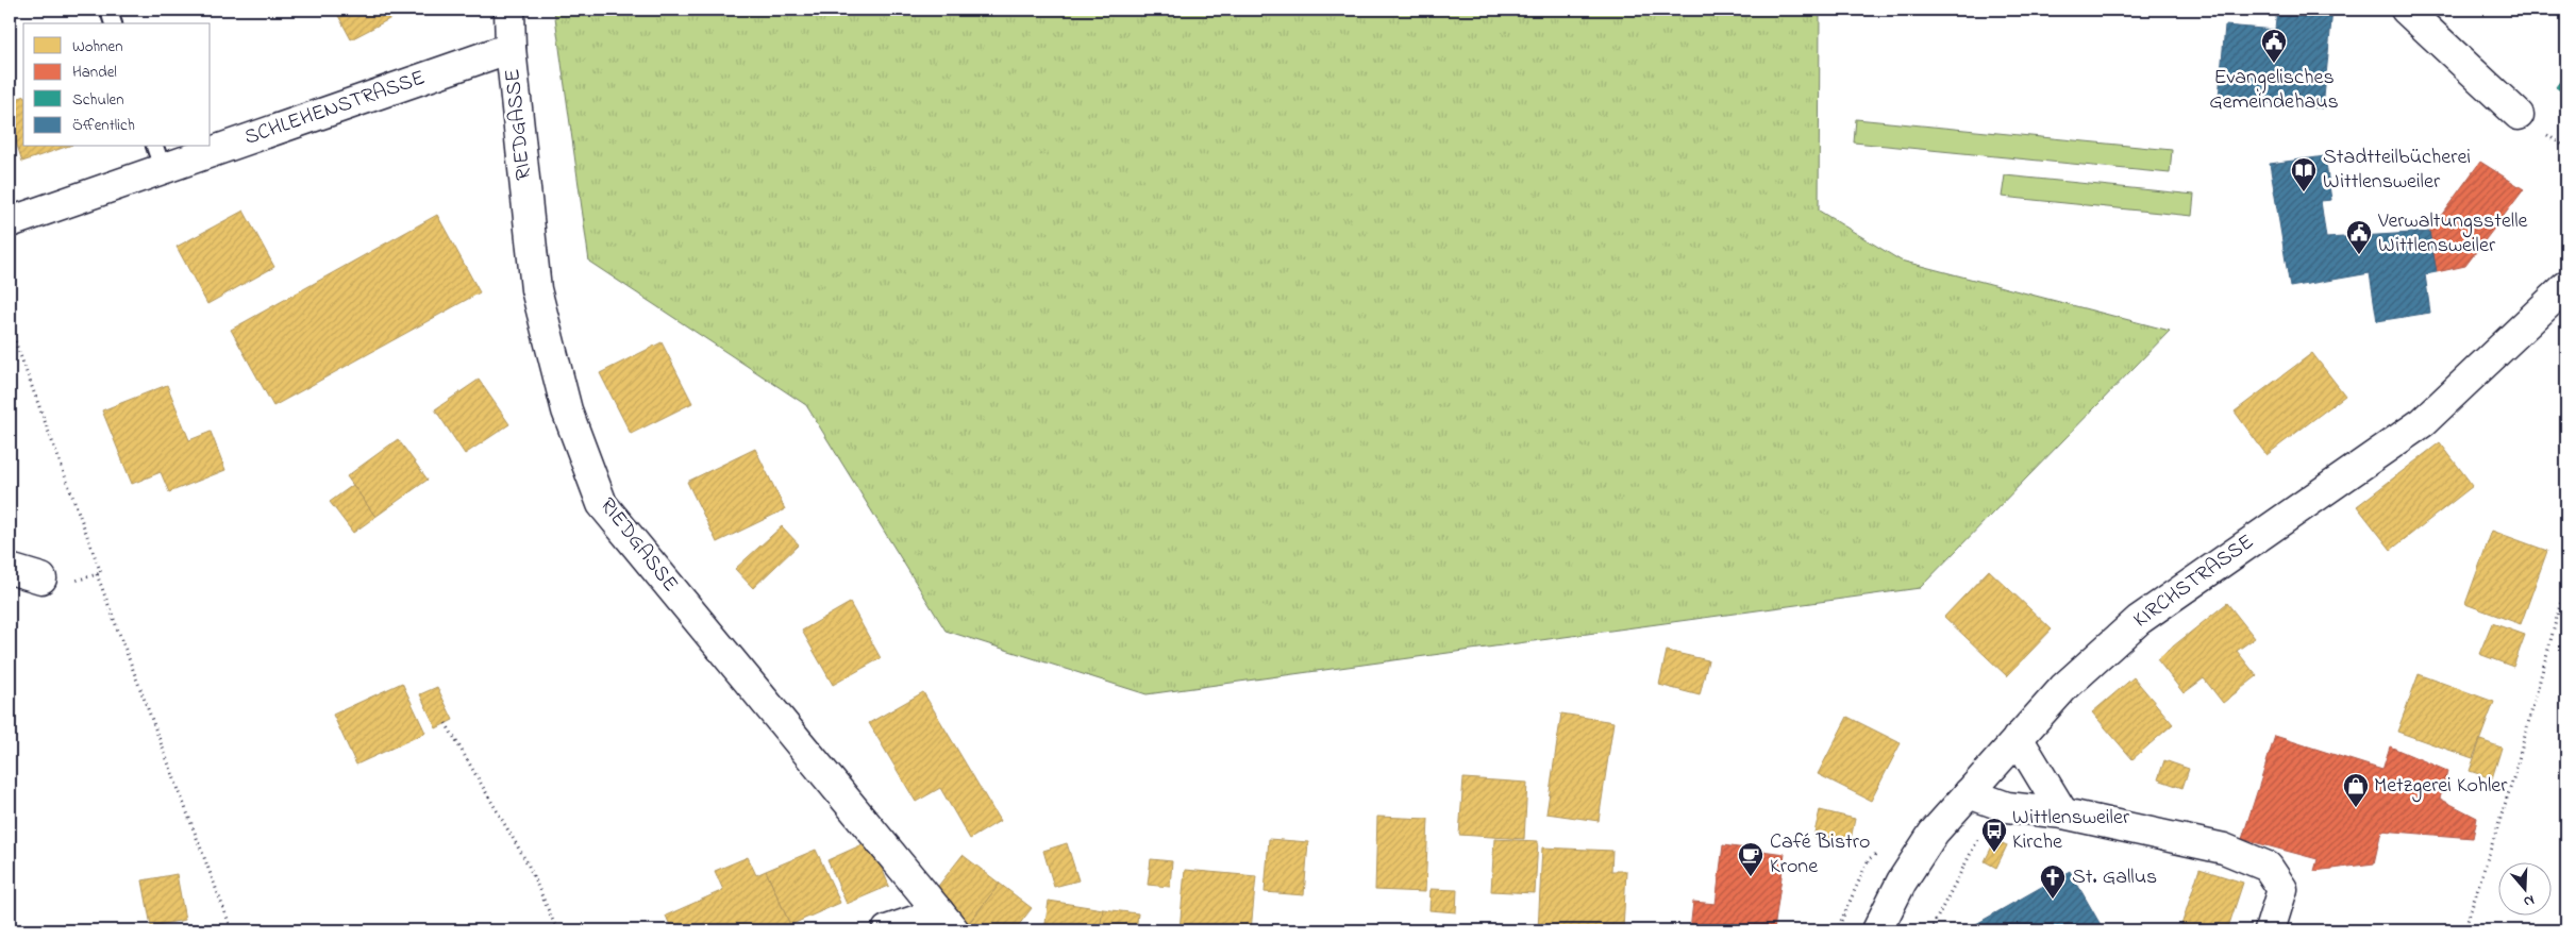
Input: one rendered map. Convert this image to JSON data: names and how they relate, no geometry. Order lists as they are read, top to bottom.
{
  "streets": {
    "street": ["SCHLEHENSTRASSE", "RIEDGASSE", "KIRCHSTRASSE"]
  },
  "crossings": [
    ["SCHLEHENSTRASSE", "RIEDGASSE"]
  ],
  "places": {
    "public building": ["Evangelisches Gemeindehaus", "Verwaltungsstelle Wittlensweiler"],
    "library": ["Stadtteilbücherei Wittlensweiler"],
    "shop": ["Metzgerei Kohler"],
    "bus stop": ["Wittlensweiler Kirche"],
    "cafe": ["Café Bistro Krone"],
    "church": ["St. Gallus"]
  },
  "legend": [
    "Wohnen",
    "Handel",
    "Schulen",
    "Öffentlich"
  ],
  "north": "bottom"
}
